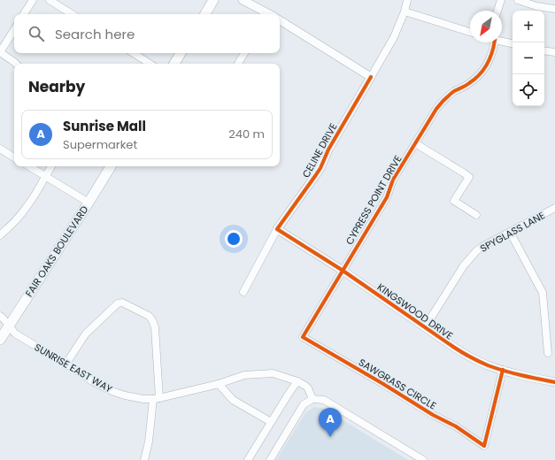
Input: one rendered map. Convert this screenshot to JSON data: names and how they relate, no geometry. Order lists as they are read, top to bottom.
{
  "streets": {
    "main road": ["FAIR OAKS BOULEVARD"],
    "street": [
      "CELINE DRIVE",
      "CYPRESS POINT DRIVE",
      "SPYGLASS LANE",
      "KINGSWOOD DRIVE",
      "SUNRISE EAST WAY",
      "SAWGRASS CIRCLE"
    ]
  },
  "crossings": [
    ["CELINE DRIVE", "KINGSWOOD DRIVE"],
    ["CYPRESS POINT DRIVE", "KINGSWOOD DRIVE"],
    ["CYPRESS POINT DRIVE", "SAWGRASS CIRCLE"],
    ["SPYGLASS LANE", "KINGSWOOD DRIVE"],
    ["FAIR OAKS BOULEVARD", "SUNRISE EAST WAY"],
    ["KINGSWOOD DRIVE", "SAWGRASS CIRCLE"]
  ],
  "north": "bottom left",
  "page": {
    "map_buttons": ["+", "−"],
    "search": "Search here",
    "heading": "Nearby",
    "list": [
      {
        "mark": "A",
        "name": "Sunrise Mall",
        "note": "Supermarket",
        "value": "240 m"
      }
    ],
    "pins": "A"
  }
}
